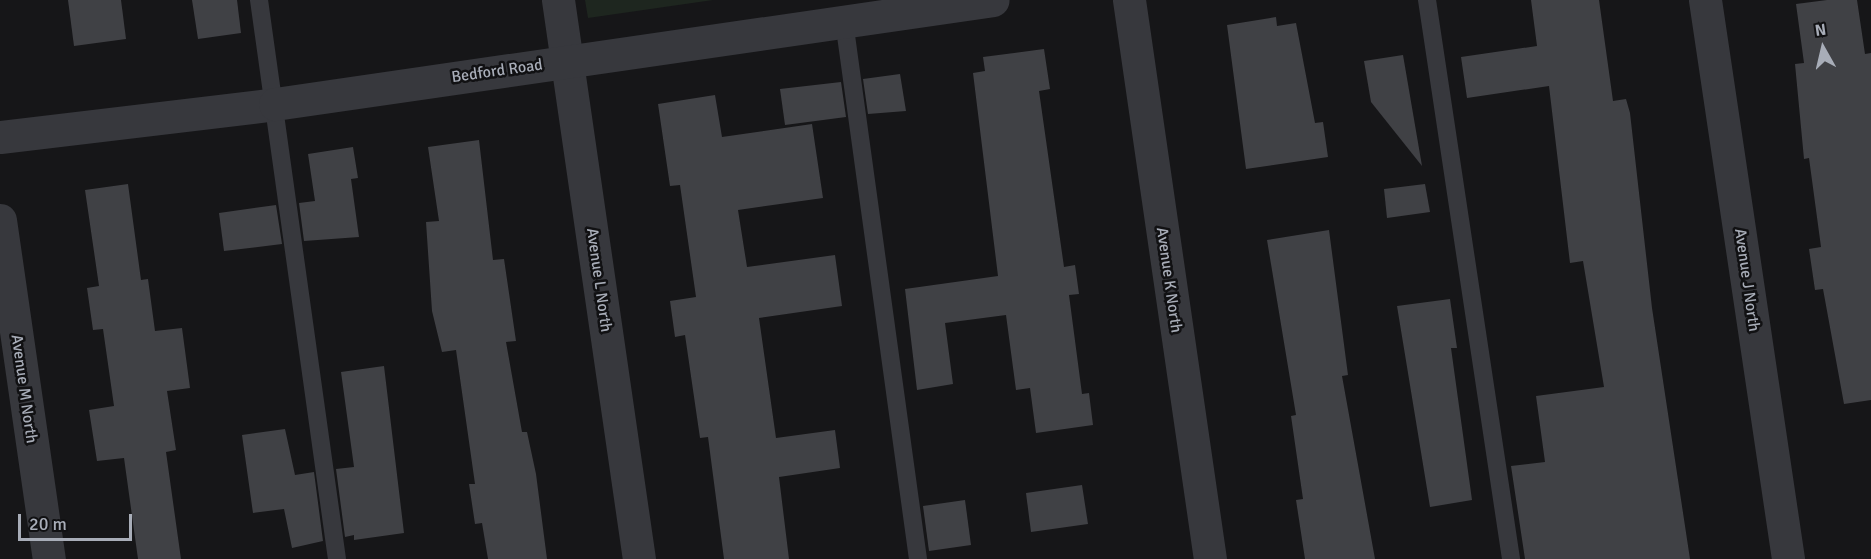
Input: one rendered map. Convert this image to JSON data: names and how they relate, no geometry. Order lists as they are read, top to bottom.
{
  "streets": {
    "street": [
      "Bedford Road",
      "Avenue L North",
      "Avenue K North",
      "Avenue J North",
      "Avenue M North"
    ]
  },
  "crossings": [
    ["Bedford Road", "Avenue L North"]
  ],
  "scale_bar": "20 m",
  "north": "top"
}
